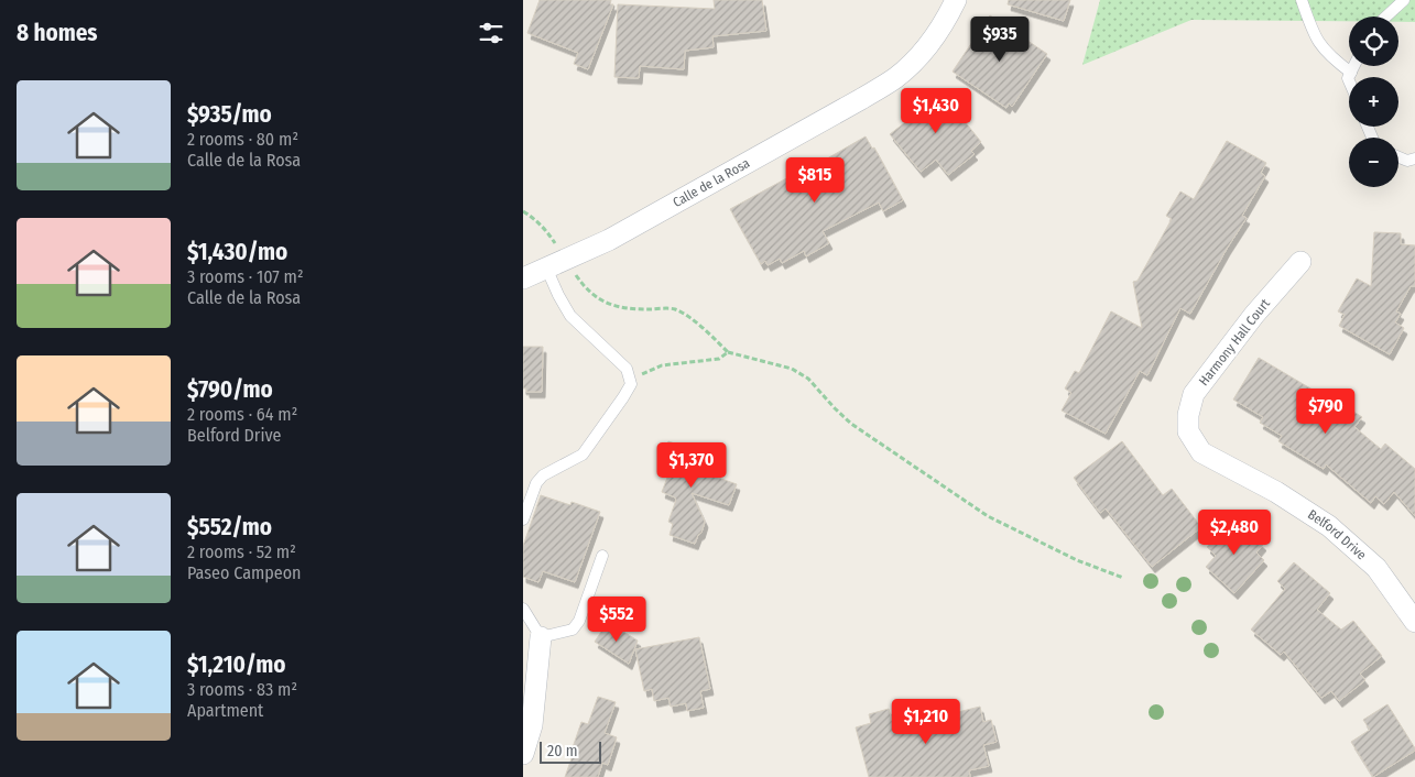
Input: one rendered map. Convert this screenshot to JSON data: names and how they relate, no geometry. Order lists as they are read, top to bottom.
{
  "streets": {
    "street": ["Calle de la Rosa", "Harmony Hall Court", "Belford Drive"]
  },
  "crossings": [
    ["Harmony Hall Court", "Belford Drive"]
  ],
  "scale_bar": "20 m",
  "page": {
    "heading": "8 homes",
    "map_buttons": ["+", "−"],
    "price": [
      "$935",
      "$1,430",
      "$815",
      "$790",
      "$1,370",
      "$2,480",
      "$552",
      "$1,210"
    ],
    "list": [
      {
        "name": "$935/mo",
        "note": "2 rooms · 80 m² · Calle de la Rosa"
      },
      {
        "name": "$1,430/mo",
        "note": "3 rooms · 107 m² · Calle de la Rosa"
      },
      {
        "name": "$790/mo",
        "note": "2 rooms · 64 m² · Belford Drive"
      },
      {
        "name": "$552/mo",
        "note": "2 rooms · 52 m² · Paseo Campeon"
      },
      {
        "name": "$1,210/mo",
        "note": "3 rooms · 83 m² · Apartment"
      }
    ],
    "scale": "20 m"
  }
}
